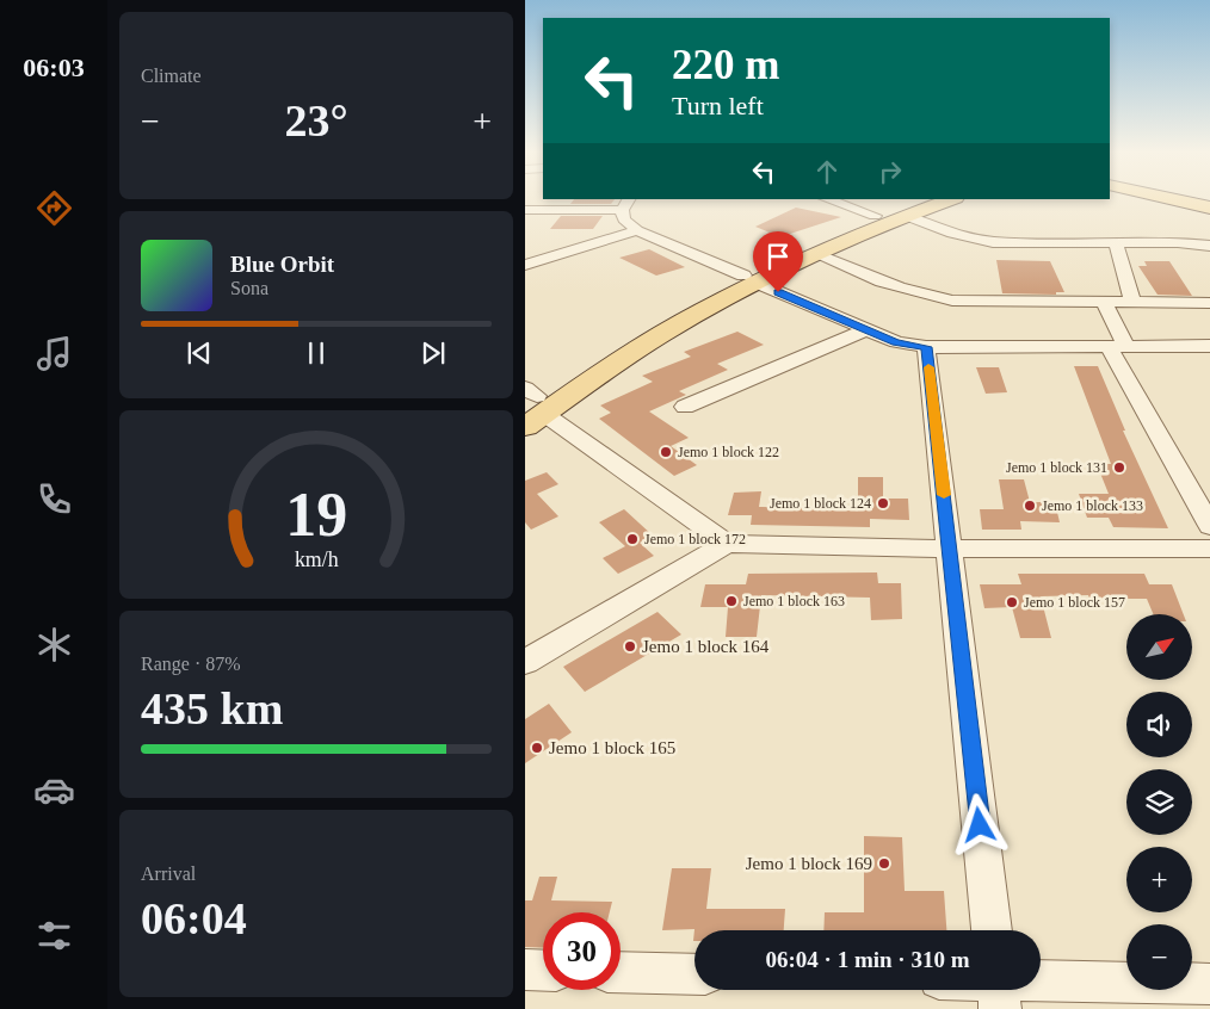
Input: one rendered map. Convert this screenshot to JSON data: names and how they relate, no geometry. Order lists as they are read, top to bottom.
{
  "places": [
    "Jemo 1 block 122",
    "Jemo 1 block 131",
    "Jemo 1 block 124",
    "Jemo 1 block 133",
    "Jemo 1 block 172",
    "Jemo 1 block 163",
    "Jemo 1 block 157",
    "Jemo 1 block 164",
    "Jemo 1 block 165",
    "Jemo 1 block 169"
  ],
  "north": "top right",
  "page": {
    "tabs": "06:03",
    "tile": [
      "Climate",
      ["Range · 87%", "435 km"],
      ["Arrival", "06:04"]
    ],
    "turn": ["220 m", "Turn left"],
    "heat": ["−", "23°", "+"],
    "song": ["Blue Orbit", "Sona"],
    "map_buttons": ["+", "−"],
    "limit": "30",
    "trip": "06:04 · 1 min · 310 m",
    "gauge": ["19", "km/h"]
  }
}
